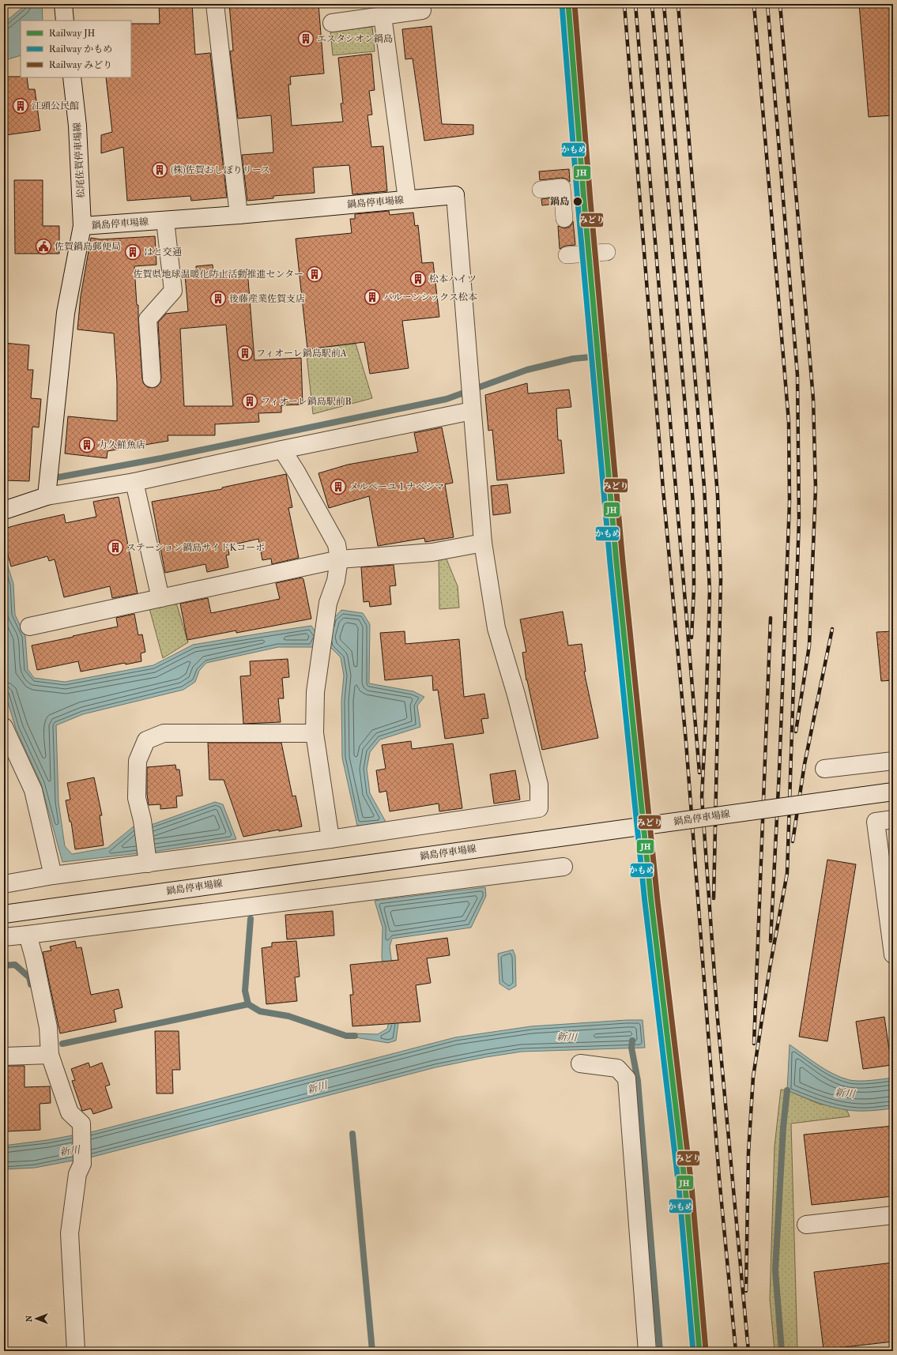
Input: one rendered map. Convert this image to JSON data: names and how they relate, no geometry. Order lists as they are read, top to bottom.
{
  "streets": {
    "street": ["松尾佐賀停車場線", "鍋島停車場線"]
  },
  "crossings": [
    ["松尾佐賀停車場線", "鍋島停車場線"]
  ],
  "water": ["新川"],
  "places": {
    "building": [
      "エスタシオン鍋島",
      "江頭公民館",
      "(株)佐賀おしぼりリース",
      "はと交通",
      "佐賀県地球温暖化防止活動推進センター",
      "松本ハイツ",
      "バルーンシックス松本",
      "後藤産業佐賀支店",
      "フィオーレ鍋島駅前A",
      "フィオーレ鍋島駅前B",
      "力久鮮魚店",
      "メルベーユ１ナベシマ",
      "ステーション鍋島サイドKコーポ"
    ],
    "other": ["鍋島"],
    "public building": ["佐賀鍋島郵便局"]
  },
  "lines": ["rail line JH", "rail line みどり", "rail line かもめ"],
  "legend": ["Railway JH", "Railway かもめ", "Railway みどり"],
  "north": "left"
}
